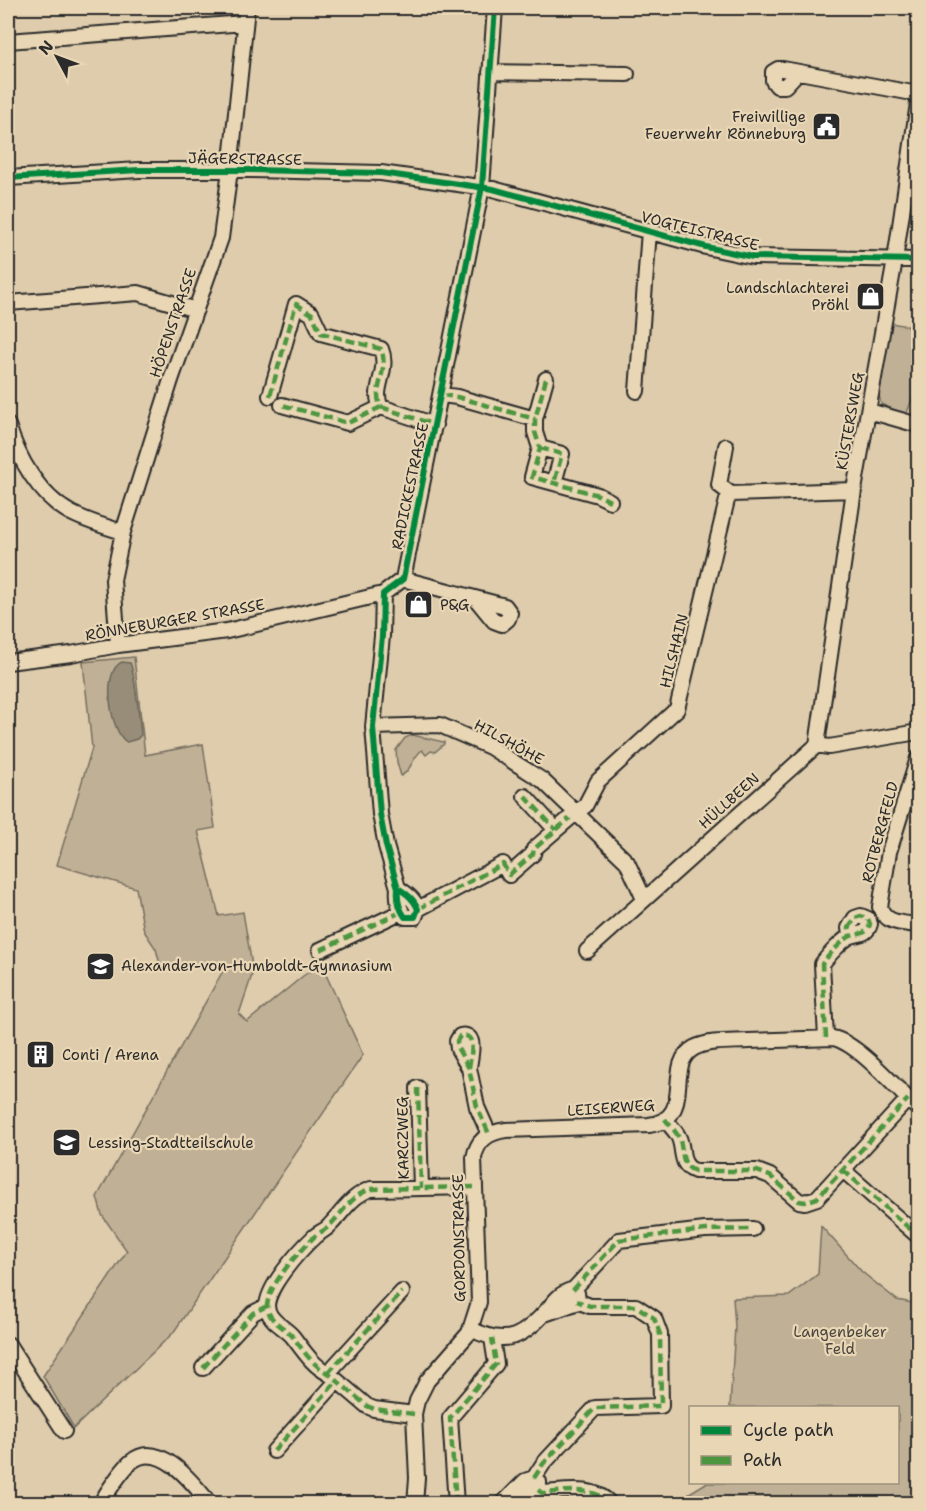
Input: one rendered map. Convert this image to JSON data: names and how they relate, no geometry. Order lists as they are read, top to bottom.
{
  "streets": {
    "street": [
      "JÄGERSTRASSE",
      "VOGTEISTRASSE",
      "HÖPENSTRASSE",
      "KÜSTERSWEG",
      "RADICKESTRASSE",
      "RÖNNEBURGER STRASSE",
      "HILSHAIN",
      "HILSHÖHE",
      "HÜLLBEEN",
      "ROTBERGFELD",
      "LEISERWEG",
      "KARCZWEG",
      "GORDONSTRASSE"
    ]
  },
  "crossings": [
    ["JÄGERSTRASSE", "VOGTEISTRASSE"],
    ["JÄGERSTRASSE", "HÖPENSTRASSE"],
    ["JÄGERSTRASSE", "RADICKESTRASSE"],
    ["VOGTEISTRASSE", "KÜSTERSWEG"],
    ["VOGTEISTRASSE", "RADICKESTRASSE"],
    ["HÖPENSTRASSE", "RÖNNEBURGER STRASSE"],
    ["KÜSTERSWEG", "HÜLLBEEN"],
    ["HILSHAIN", "HILSHÖHE"],
    ["HILSHÖHE", "HÜLLBEEN"],
    ["LEISERWEG", "GORDONSTRASSE"]
  ],
  "parks": ["Langenbeker Feld"],
  "places": {
    "public building": ["Freiwillige Feuerwehr Rönneburg"],
    "shop": ["Landschlachterei Pröhl", "P&G"],
    "school or university": ["Alexander-von-Humboldt-Gymnasium", "Lessing-Stadtteilschule"],
    "building": ["Conti / Arena"]
  },
  "legend": ["Cycle path", "Path"],
  "north": "top left"
}
